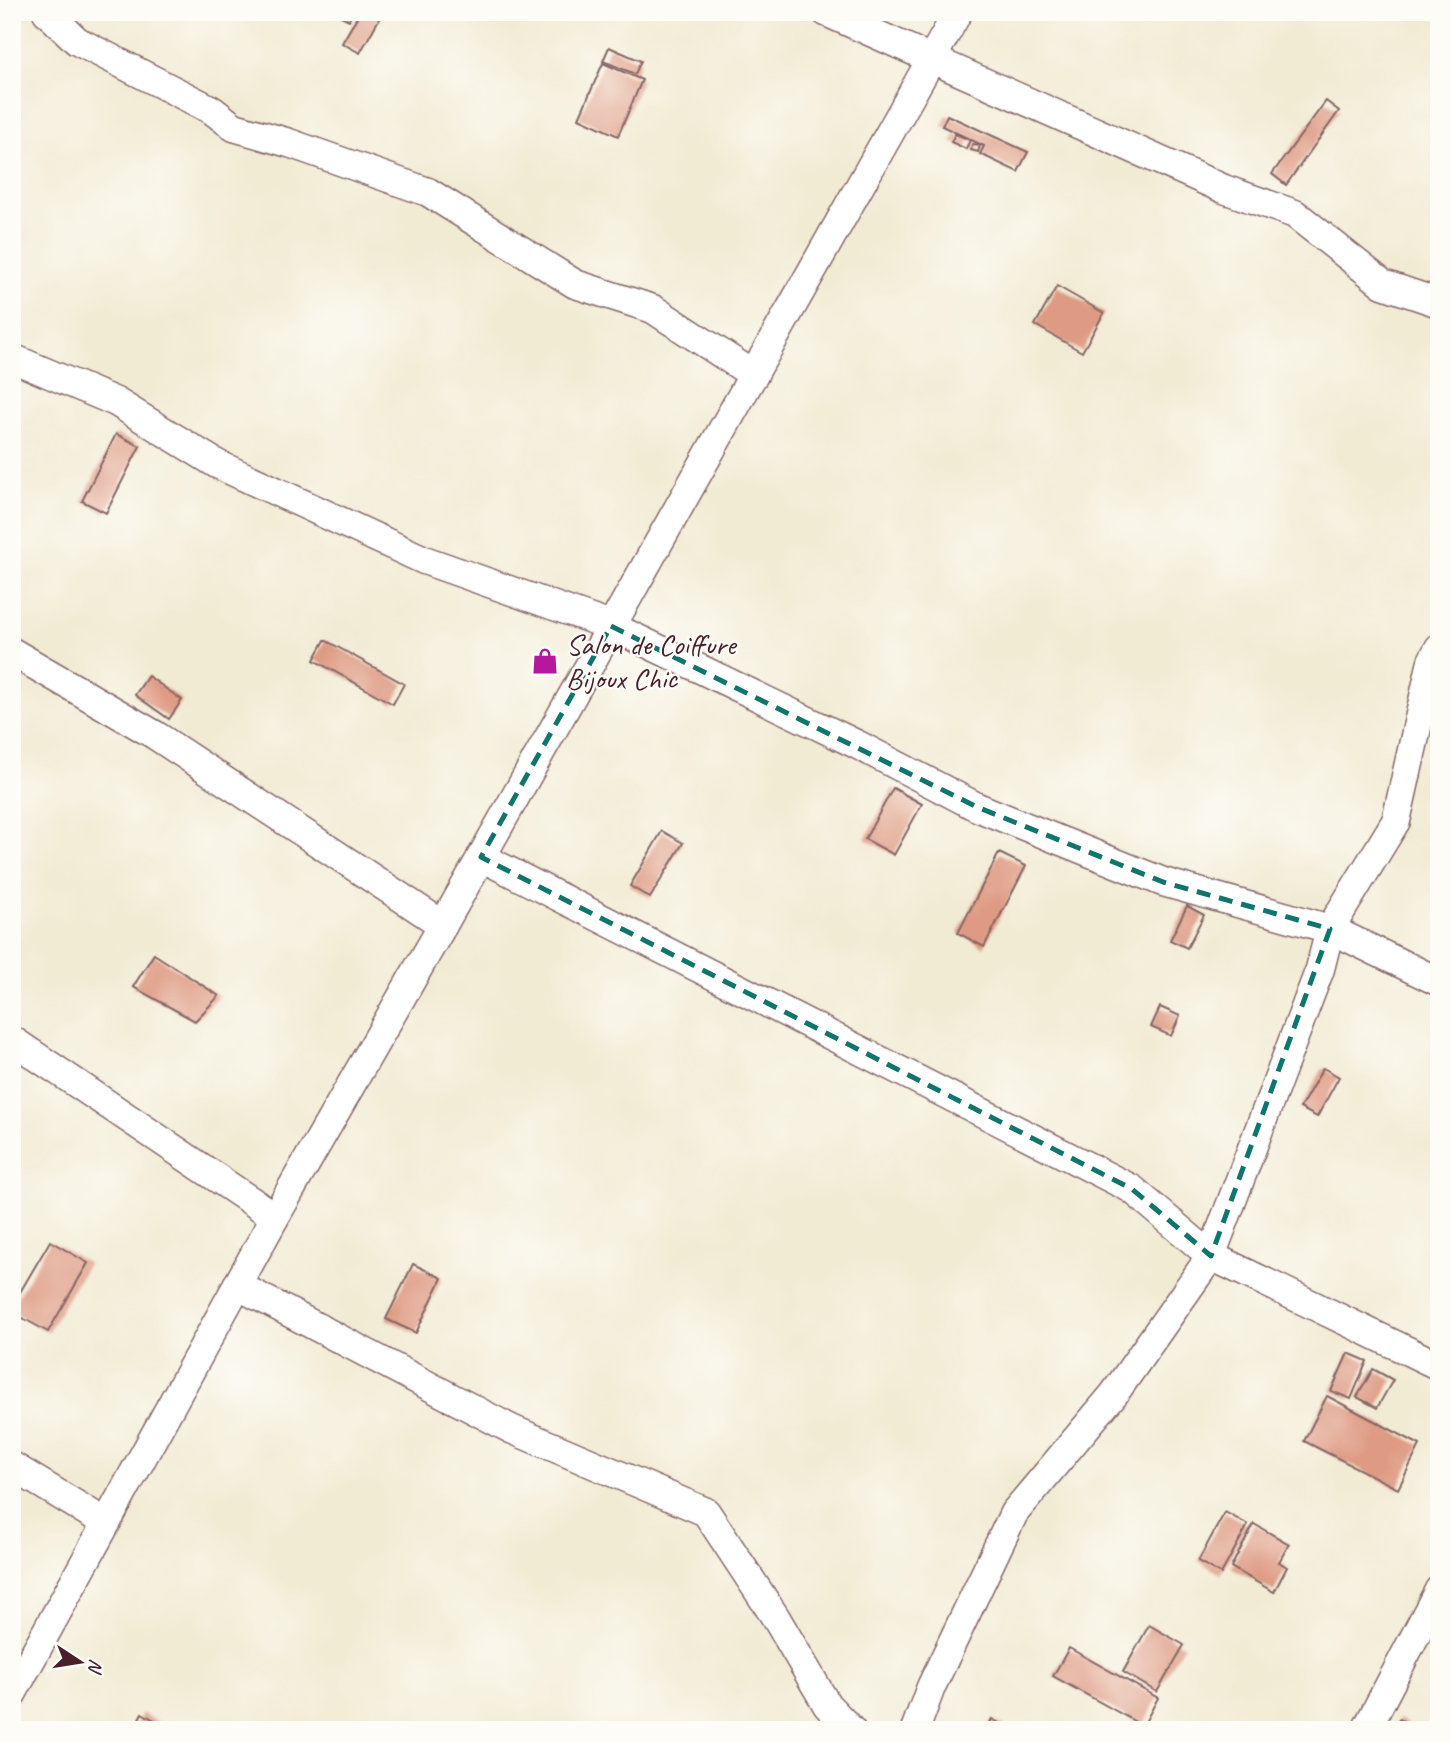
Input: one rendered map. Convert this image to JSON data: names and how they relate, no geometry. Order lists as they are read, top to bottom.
{
  "places": {
    "shop": ["Salon de Coiffure Bijoux Chic"]
  },
  "north": "right"
}
